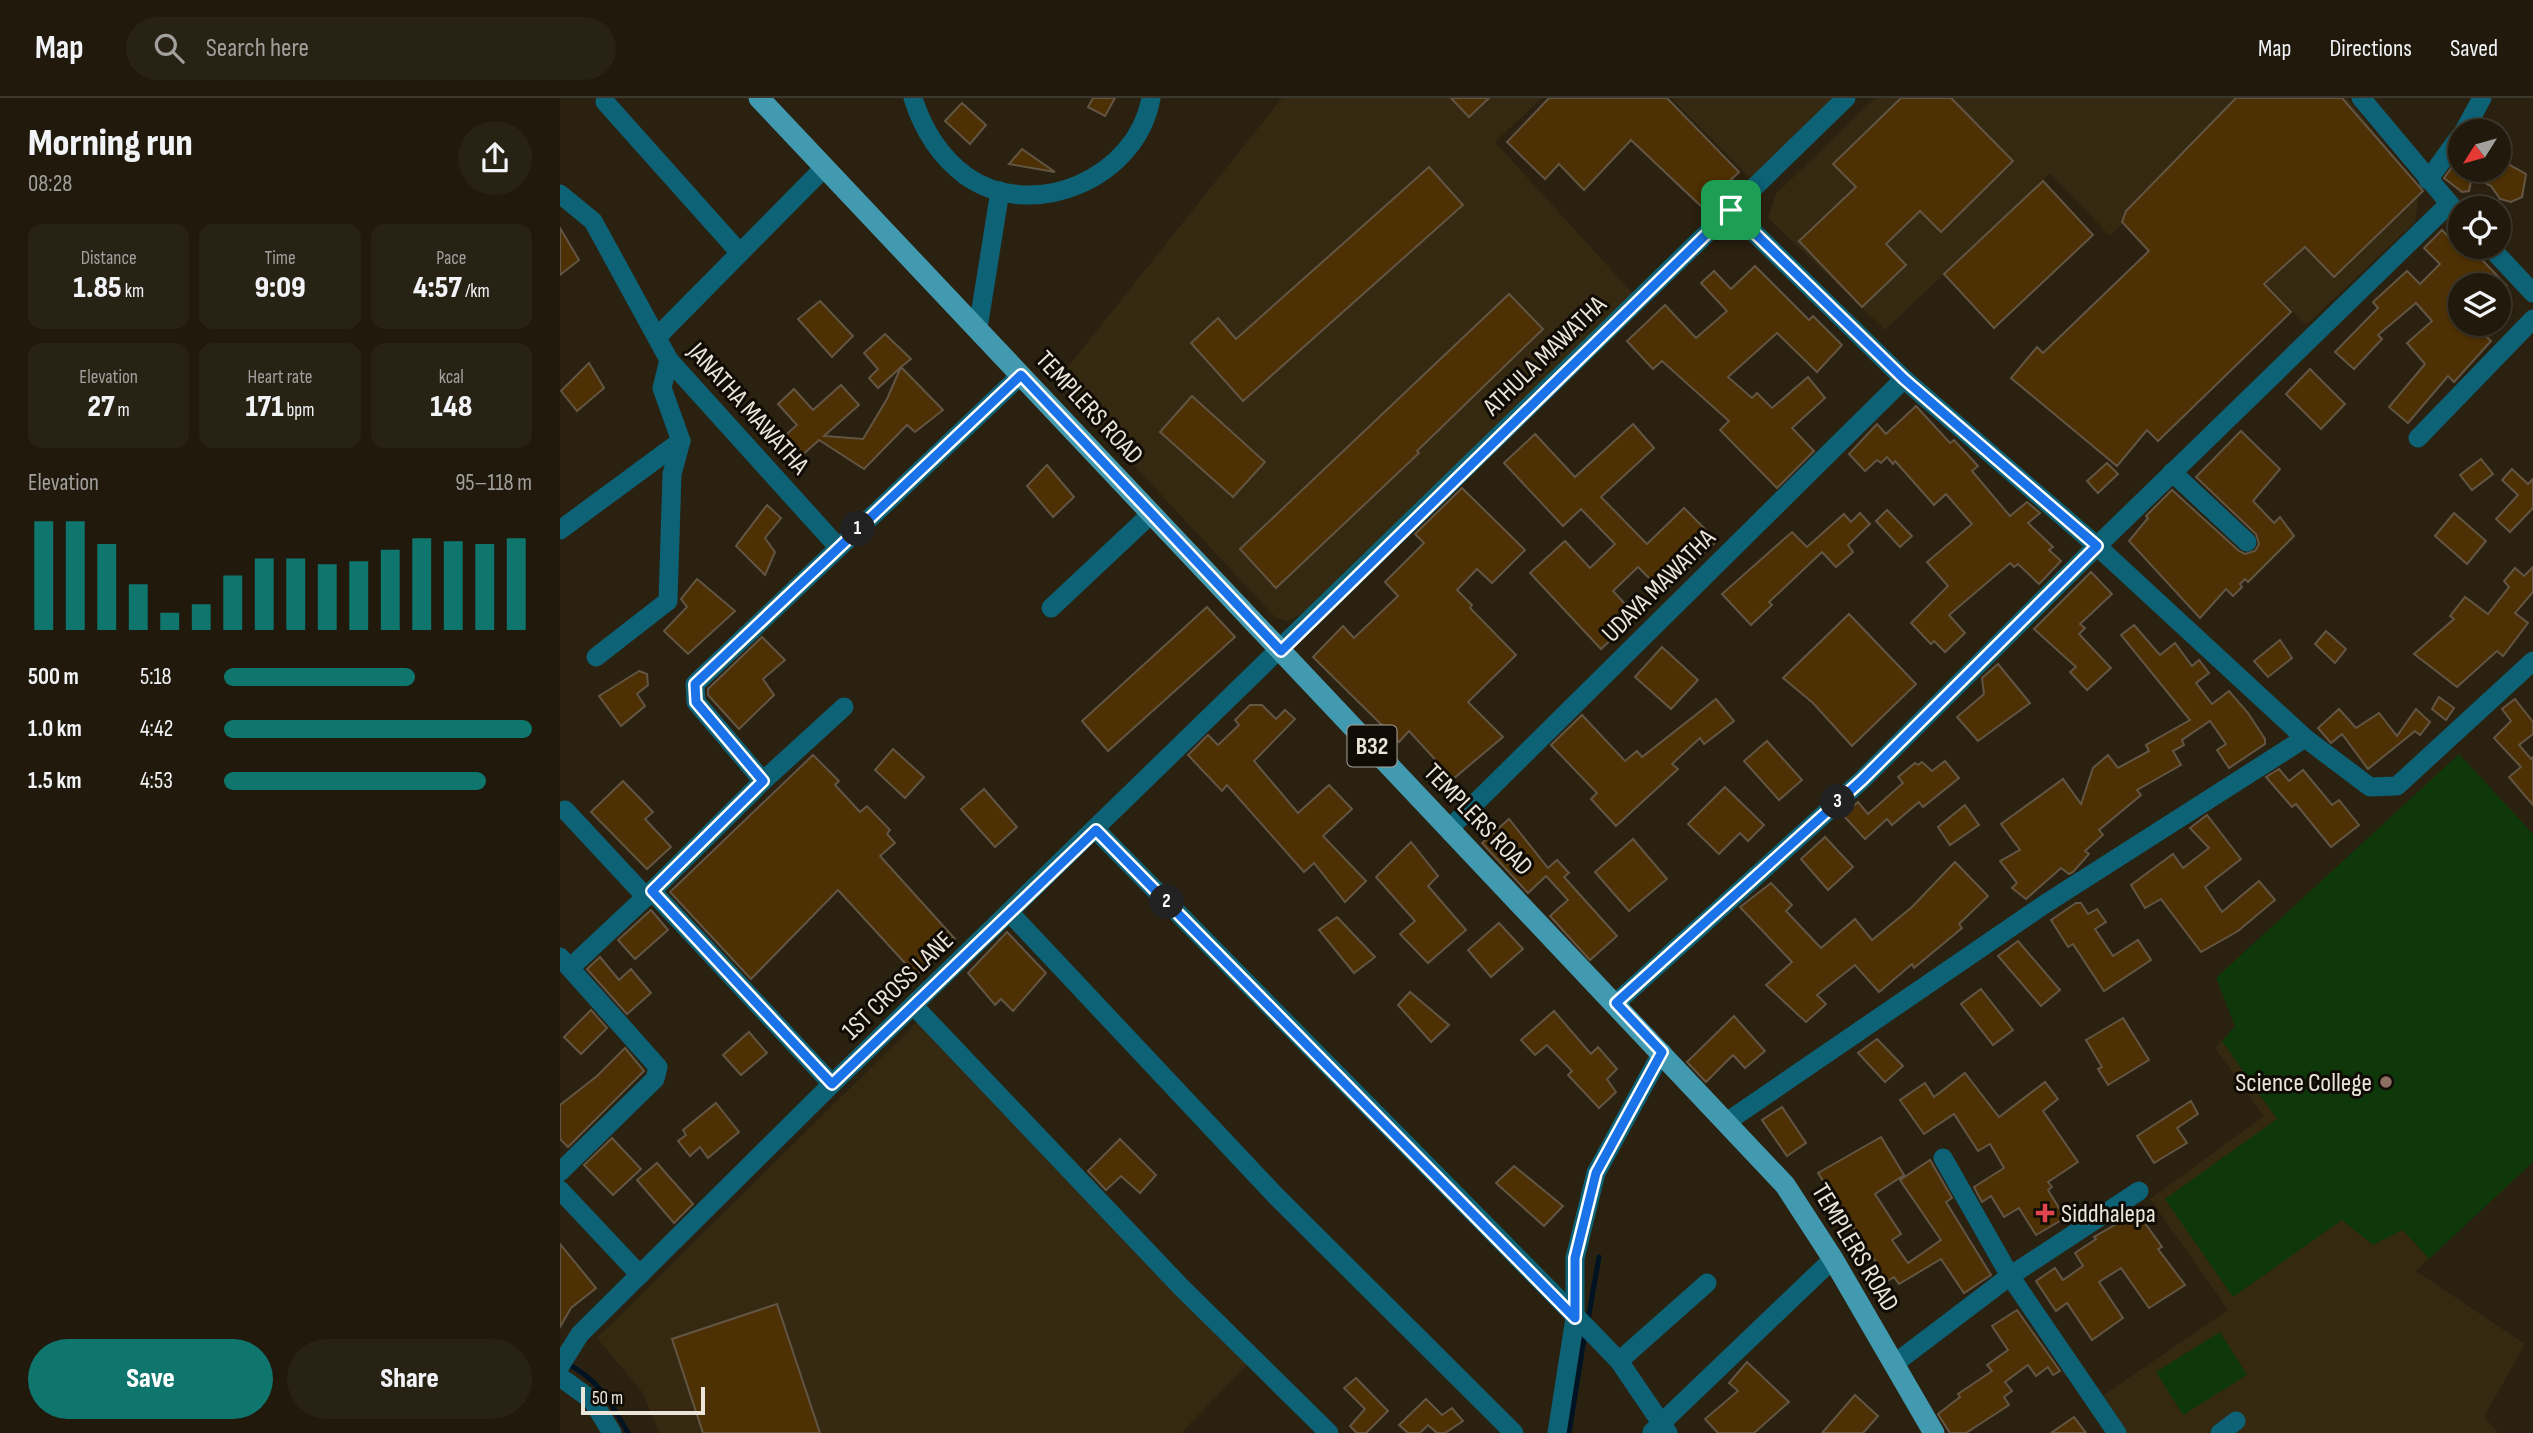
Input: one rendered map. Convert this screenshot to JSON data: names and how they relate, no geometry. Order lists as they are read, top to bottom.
{
  "streets": {
    "main road": ["TEMPLERS ROAD", "B32"],
    "street": [
      "ATHULA MAWATHA",
      "JANATHA MAWATHA",
      "UDAYA MAWATHA",
      "1ST CROSS LANE"
    ]
  },
  "crossings": [
    ["ATHULA MAWATHA", "TEMPLERS ROAD"],
    ["ATHULA MAWATHA", "1ST CROSS LANE"],
    ["TEMPLERS ROAD", "UDAYA MAWATHA"],
    ["TEMPLERS ROAD", "1ST CROSS LANE"]
  ],
  "places": {
    "other": ["Science College"],
    "health": ["Siddhalepa"]
  },
  "scale_bar": "50 m",
  "north": "bottom left",
  "page": {
    "header": "Map",
    "search": "Search here",
    "nav": ["Map", "Directions", "Saved"],
    "heading": ["Morning run", "08:28"],
    "stats": [
      ["Distance", "1.85 km"],
      ["Time", "9:09"],
      ["Pace", "4:57 /km"],
      ["Elevation", "27 m"],
      ["Heart rate", "171 bpm"],
      ["kcal", "148"]
    ],
    "chart": ["Elevation", "95–118 m"],
    "pins": ["1", "3", "2"],
    "list": [
      {
        "name": "500 m",
        "note": "5:18"
      },
      {
        "name": "1.0 km",
        "note": "4:42"
      },
      {
        "name": "1.5 km",
        "note": "4:53"
      }
    ],
    "buttons": ["Save", "Share"],
    "scale": "50 m"
  }
}
